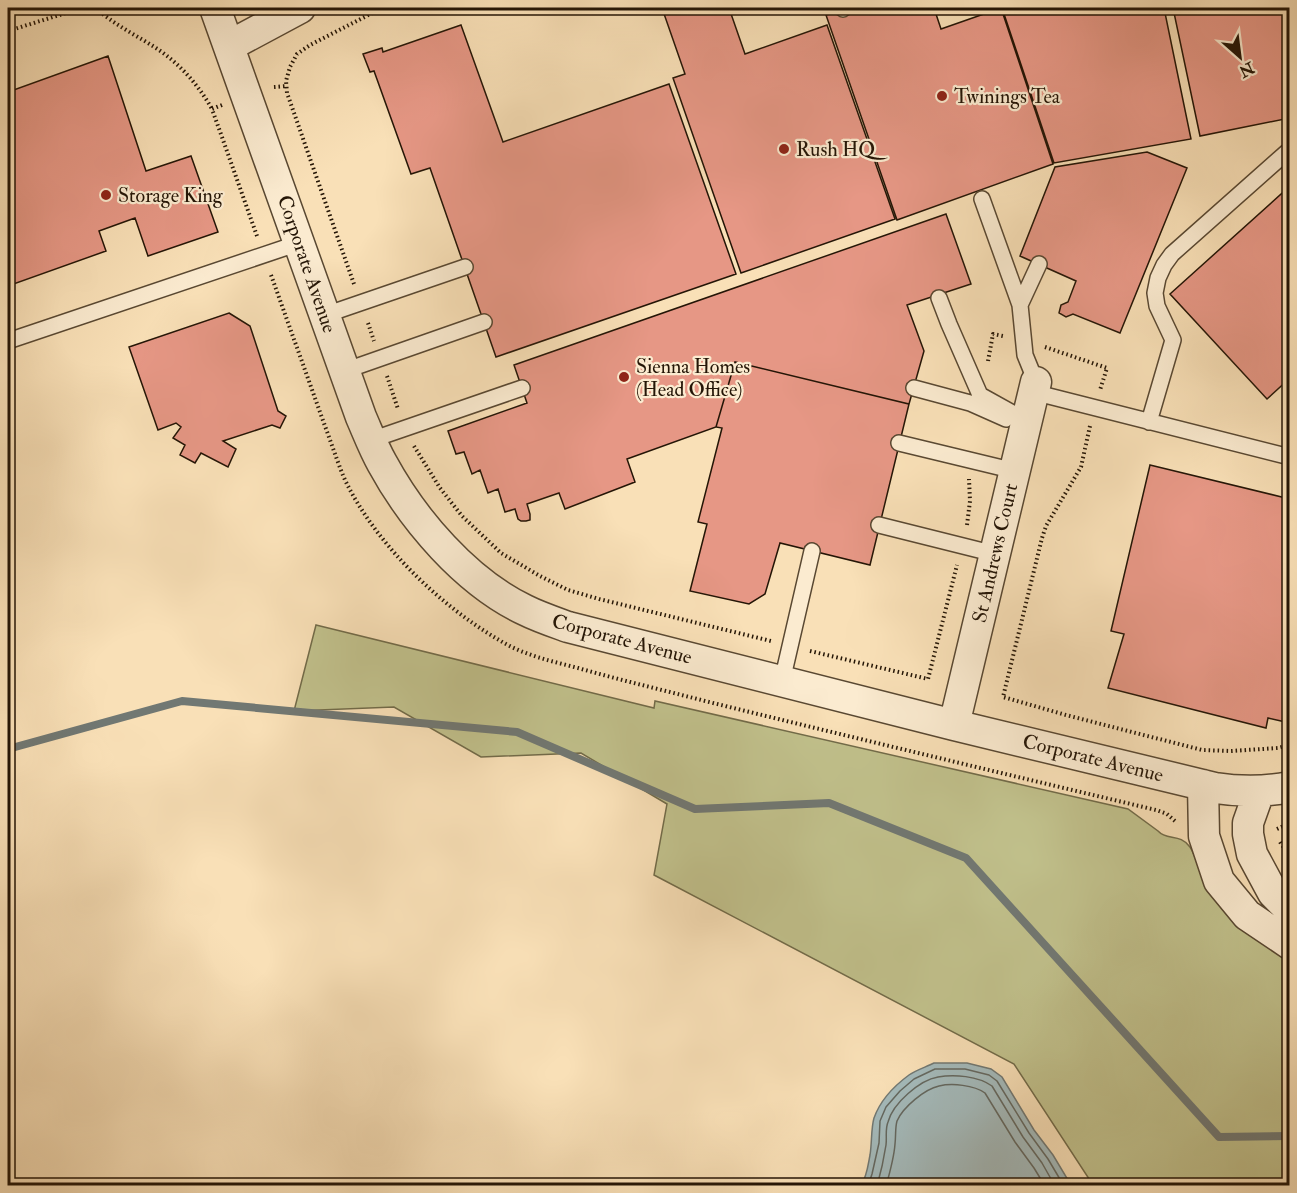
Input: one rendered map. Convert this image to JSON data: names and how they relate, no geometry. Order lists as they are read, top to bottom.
{
  "streets": {
    "street": ["Corporate Avenue", "St Andrews Court"]
  },
  "crossings": [
    ["Corporate Avenue", "St Andrews Court"]
  ],
  "places": [
    "Twinings Tea",
    "Rush HQ",
    "Storage King",
    "Sienna Homes (Head Office)"
  ],
  "north": "bottom right"
}
